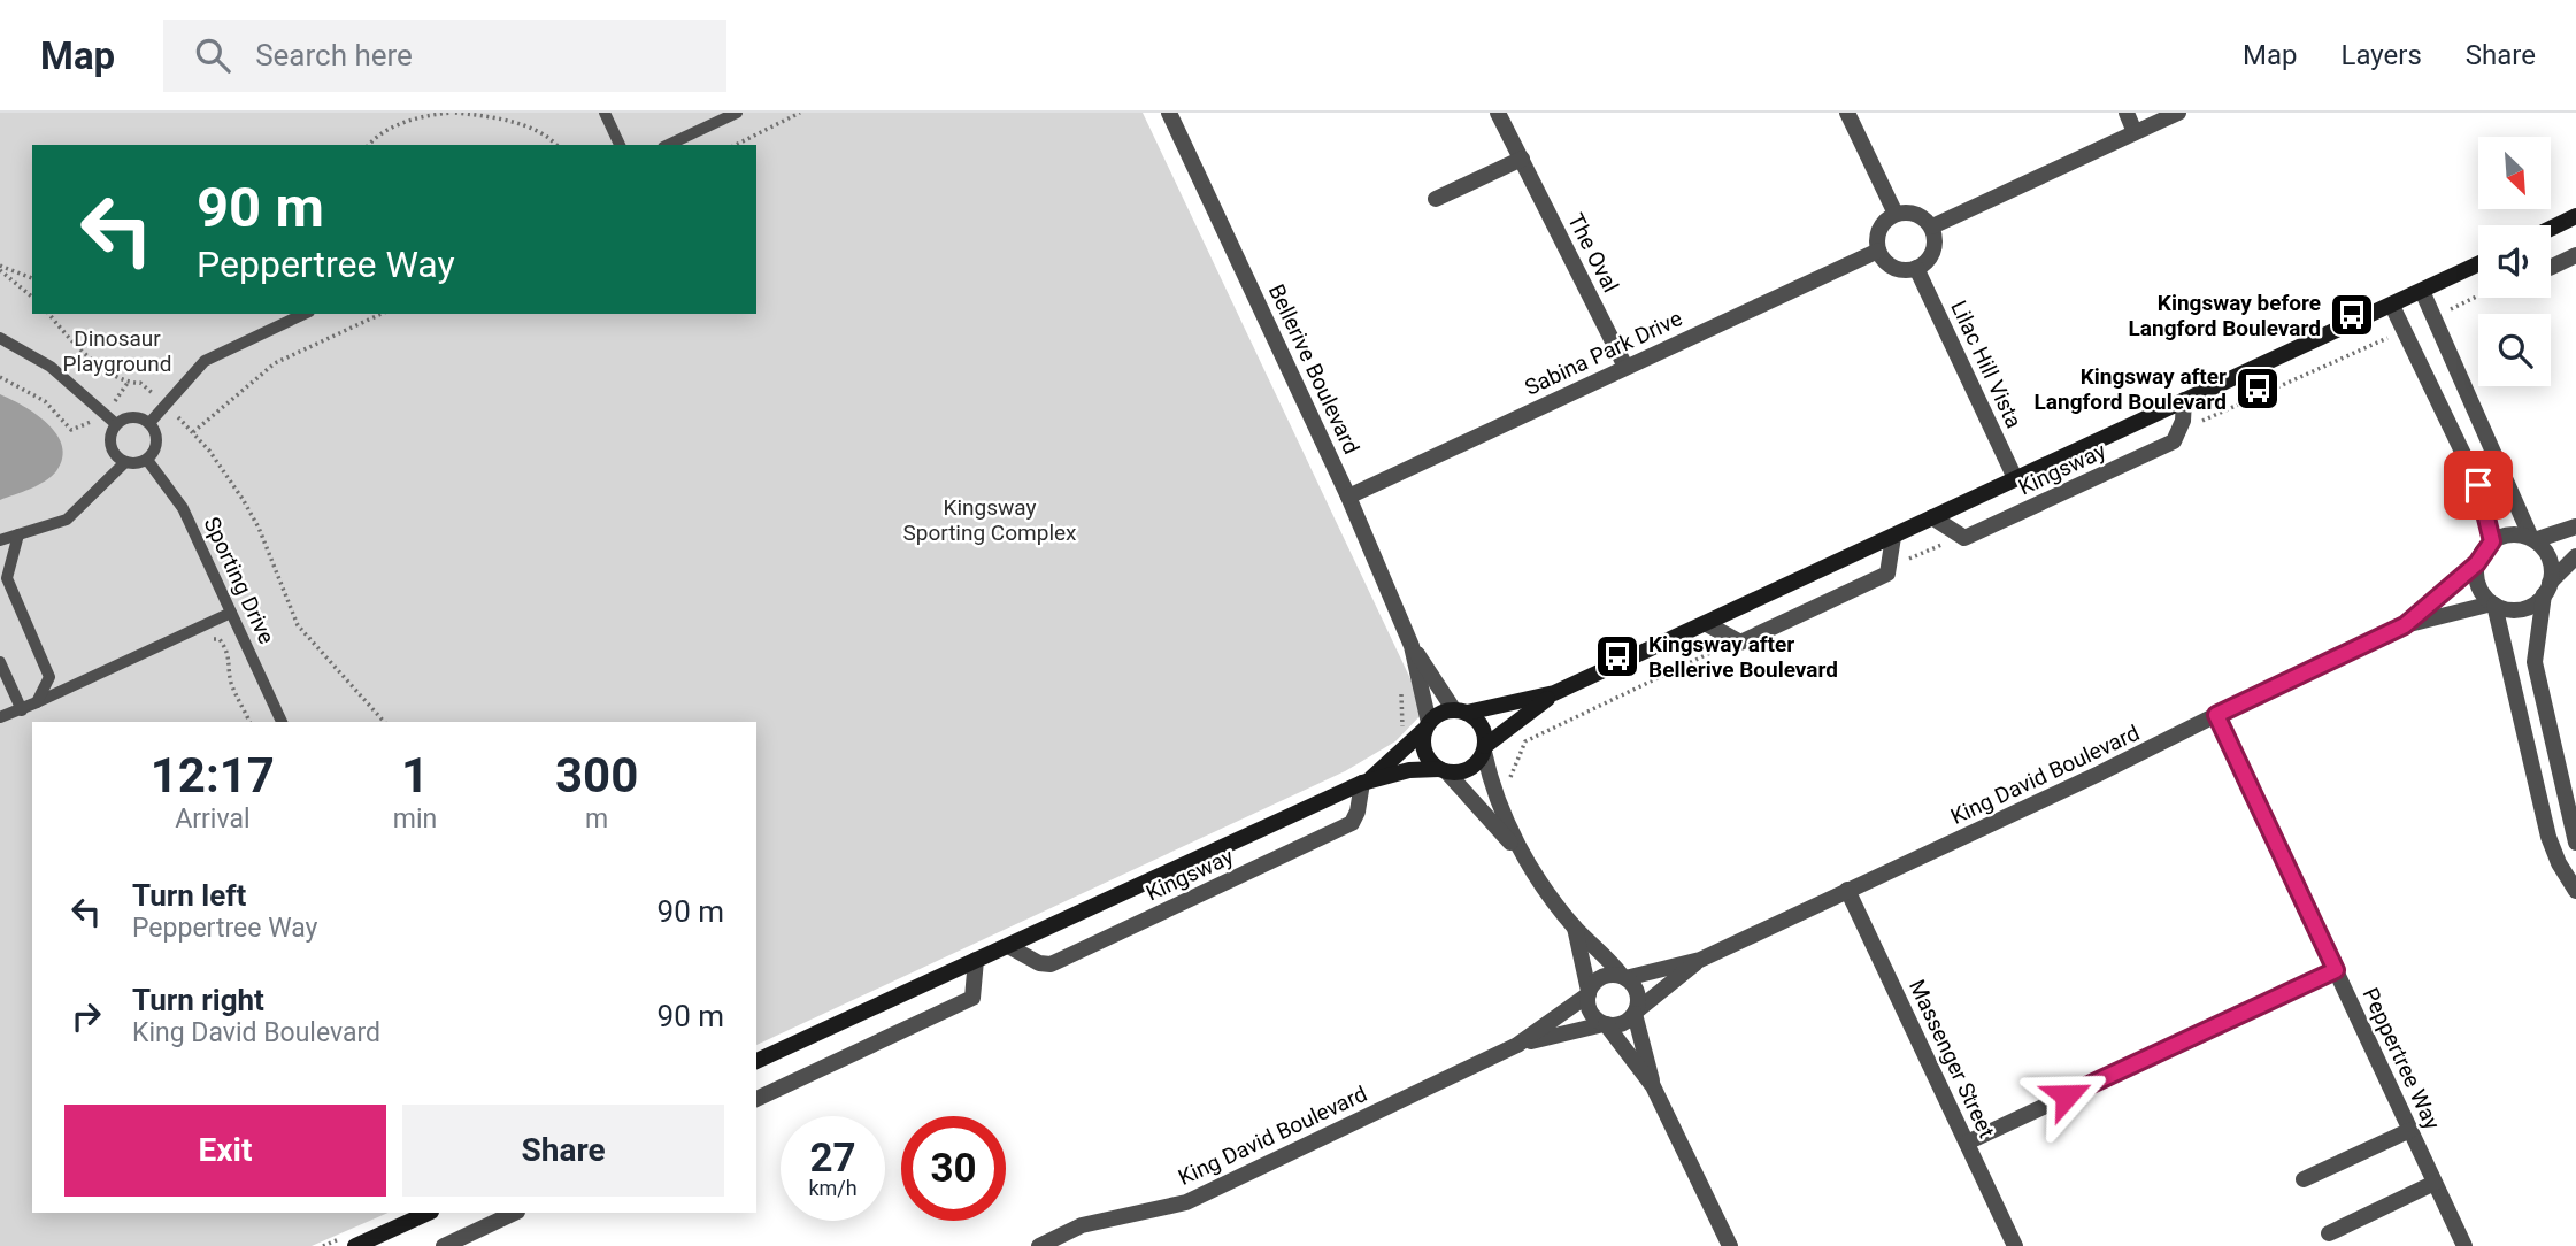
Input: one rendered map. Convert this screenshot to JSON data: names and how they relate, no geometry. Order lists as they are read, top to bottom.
{
  "streets": {
    "main road": ["Kingsway"],
    "street": [
      "The Oval",
      "Sabina Park Drive",
      "Lilac Hill Vista",
      "Bellerive Boulevard",
      "King David Boulevard",
      "Massenger Street",
      "Peppertree Way"
    ],
    "lane": ["Sporting Drive"]
  },
  "crossings": [
    ["The Oval", "Sabina Park Drive"],
    ["Sabina Park Drive", "Lilac Hill Vista"],
    ["Sabina Park Drive", "Bellerive Boulevard"],
    ["Lilac Hill Vista", "Kingsway"],
    ["Bellerive Boulevard", "Kingsway"],
    ["King David Boulevard", "Massenger Street"],
    ["King David Boulevard", "Peppertree Way"]
  ],
  "parks": ["Dinosaur Playground", "Kingsway Sporting Complex"],
  "places": {
    "bus stop": ["Kingsway before Langford Boulevard", "Kingsway after Langford Boulevard", "Kingsway after Bellerive Boulevard"]
  },
  "north": "bottom right",
  "page": {
    "header": "Map",
    "search": "Search here",
    "nav": ["Map", "Layers", "Share"],
    "turn": ["90 m", "Peppertree Way"],
    "eta": [
      "12:17",
      "Arrival",
      "1",
      "min",
      "300",
      "m"
    ],
    "list": [
      {
        "name": "Turn left",
        "note": "Peppertree Way",
        "value": "90 m"
      },
      {
        "name": "Turn right",
        "note": "King David Boulevard",
        "value": "90 m"
      }
    ],
    "buttons": ["Exit", "Share"],
    "speed": "27 km/h",
    "limit": "30"
  }
}
